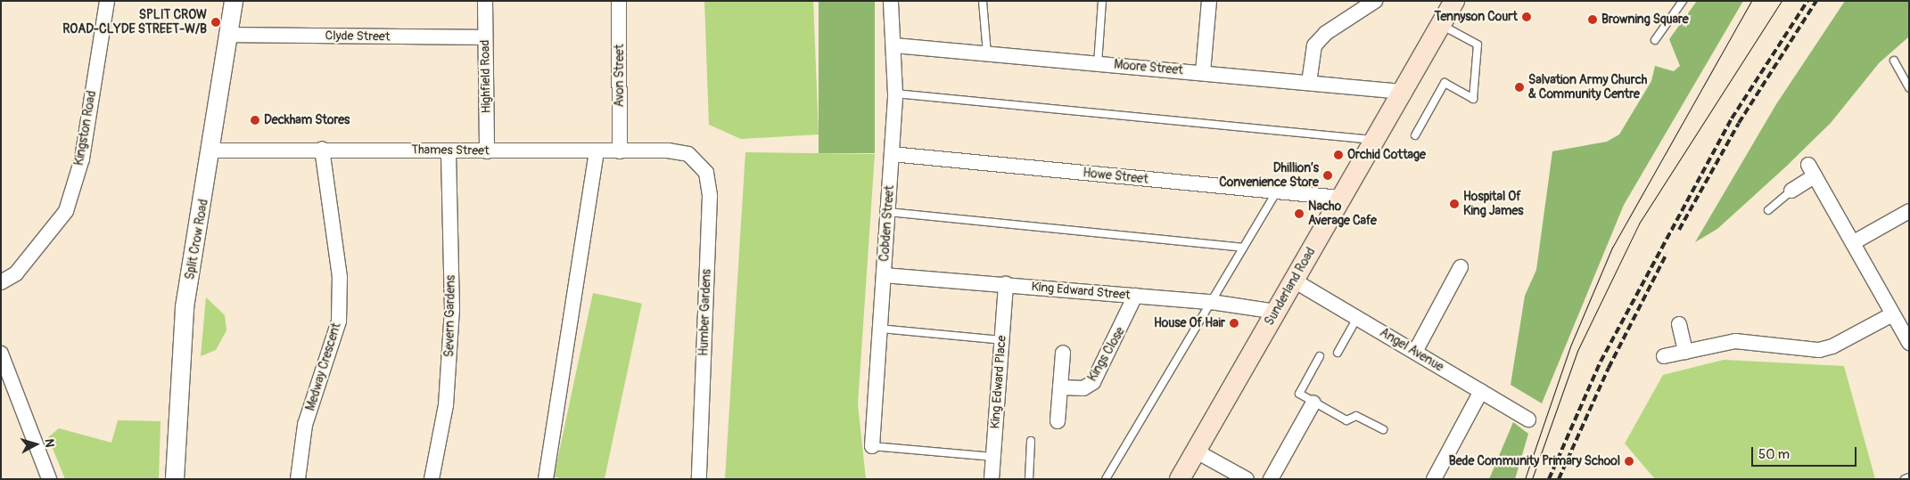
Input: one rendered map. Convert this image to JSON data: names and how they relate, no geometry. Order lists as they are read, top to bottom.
{
  "streets": {
    "main road": ["Sunderland Road"],
    "street": [
      "Clyde Street",
      "Moore Street",
      "Avon Street",
      "Highfield Road",
      "Kingston Road",
      "Thames Street",
      "Howe Street",
      "Cobden Street",
      "Split Crow Road",
      "King Edward Street",
      "Humber Gardens",
      "Severn Gardens",
      "Angel Avenue",
      "Kings Close",
      "Medway Crescent",
      "King Edward Place"
    ]
  },
  "crossings": [
    ["Clyde Street", "Highfield Road"],
    ["Clyde Street", "Split Crow Road"],
    ["Moore Street", "Cobden Street"],
    ["Moore Street", "Sunderland Road"],
    ["Avon Street", "Thames Street"],
    ["Highfield Road", "Thames Street"],
    ["Thames Street", "Split Crow Road"],
    ["Thames Street", "Humber Gardens"],
    ["Thames Street", "Severn Gardens"],
    ["Thames Street", "Medway Crescent"],
    ["Howe Street", "Cobden Street"],
    ["Howe Street", "Sunderland Road"],
    ["Cobden Street", "King Edward Street"],
    ["Sunderland Road", "King Edward Street"],
    ["Sunderland Road", "Angel Avenue"],
    ["King Edward Street", "Kings Close"],
    ["King Edward Street", "King Edward Place"]
  ],
  "places": [
    "Tennyson Court",
    "Browning Square",
    "SPLIT CROW ROAD-CLYDE STREET-W/B",
    "Salvation Army Church & Community Centre",
    "Deckham Stores",
    "Orchid Cottage",
    "Dhillion’s Convenience Store",
    "Hospital Of King James",
    "Nacho Average Cafe",
    "House Of Hair",
    "Bede Community Primary School"
  ],
  "scale_bar": "50 m",
  "north": "right"
}
